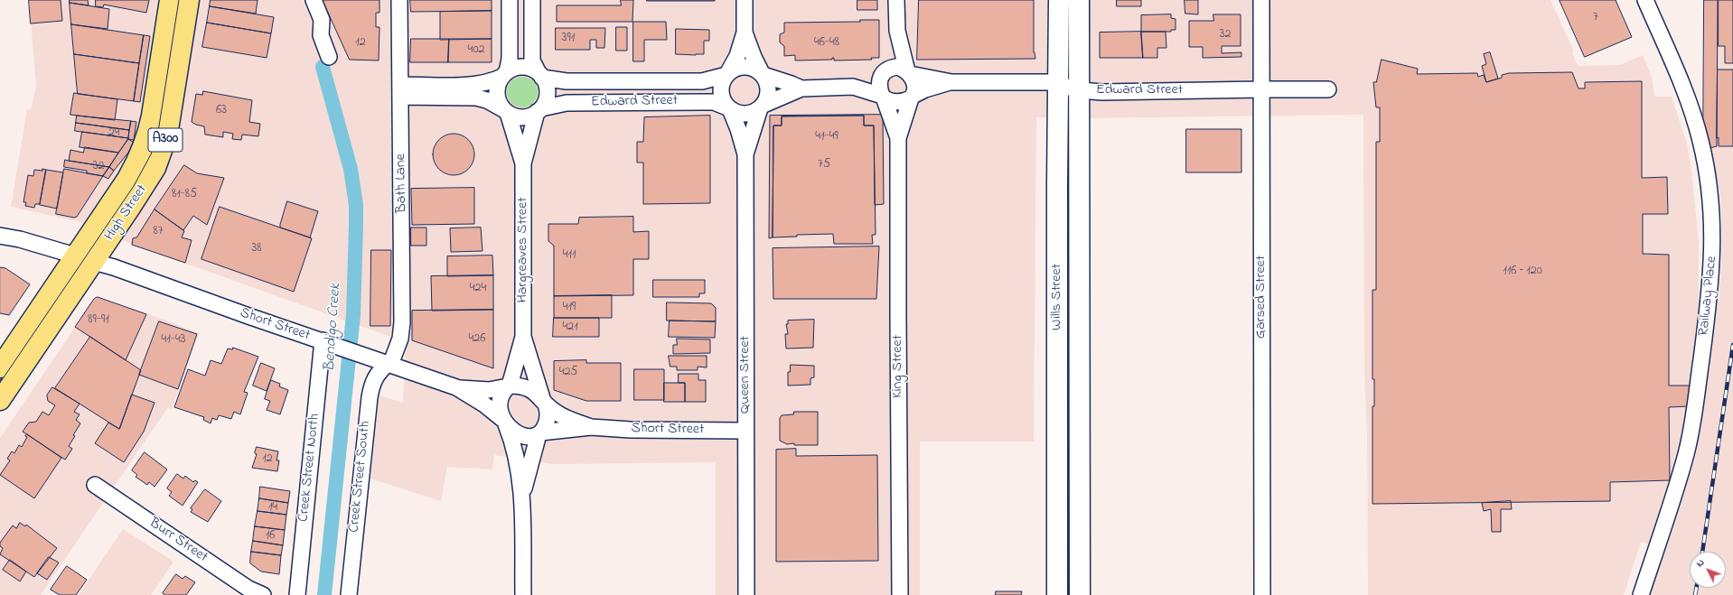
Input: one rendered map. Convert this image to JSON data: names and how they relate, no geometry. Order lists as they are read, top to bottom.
{
  "streets": {
    "highway": ["A300", "High Street"],
    "main road": ["Wills Street"],
    "street": [
      "Edward Street",
      "Bath Lane",
      "Hargreaves Street",
      "Railway Place",
      "Garsed Street",
      "Short Street",
      "King Street",
      "Queen Street",
      "Creek Street North",
      "Creek Street South",
      "Burr Street"
    ]
  },
  "crossings": [
    ["Edward Street", "Hargreaves Street"],
    ["Edward Street", "Wills Street"],
    ["Edward Street", "Garsed Street"],
    ["Edward Street", "King Street"],
    ["Edward Street", "Queen Street"],
    ["Bath Lane", "Short Street"],
    ["Bath Lane", "Creek Street South"],
    ["High Street", "Short Street"],
    ["Hargreaves Street", "Short Street"],
    ["Short Street", "Queen Street"],
    ["Short Street", "Creek Street North"],
    ["Short Street", "Creek Street South"]
  ],
  "water": ["Bendigo Creek"],
  "house_numbers": [
    "7",
    "32",
    "391",
    "12",
    "46-48",
    "402",
    "63",
    "24",
    "41-49",
    "75",
    "32",
    "81-85",
    "87",
    "38",
    "411",
    "116 – 120",
    "424",
    "419",
    "89-91",
    "421",
    "426",
    "41-43",
    "425",
    "12",
    "14",
    "16"
  ],
  "north": "top left"
}
